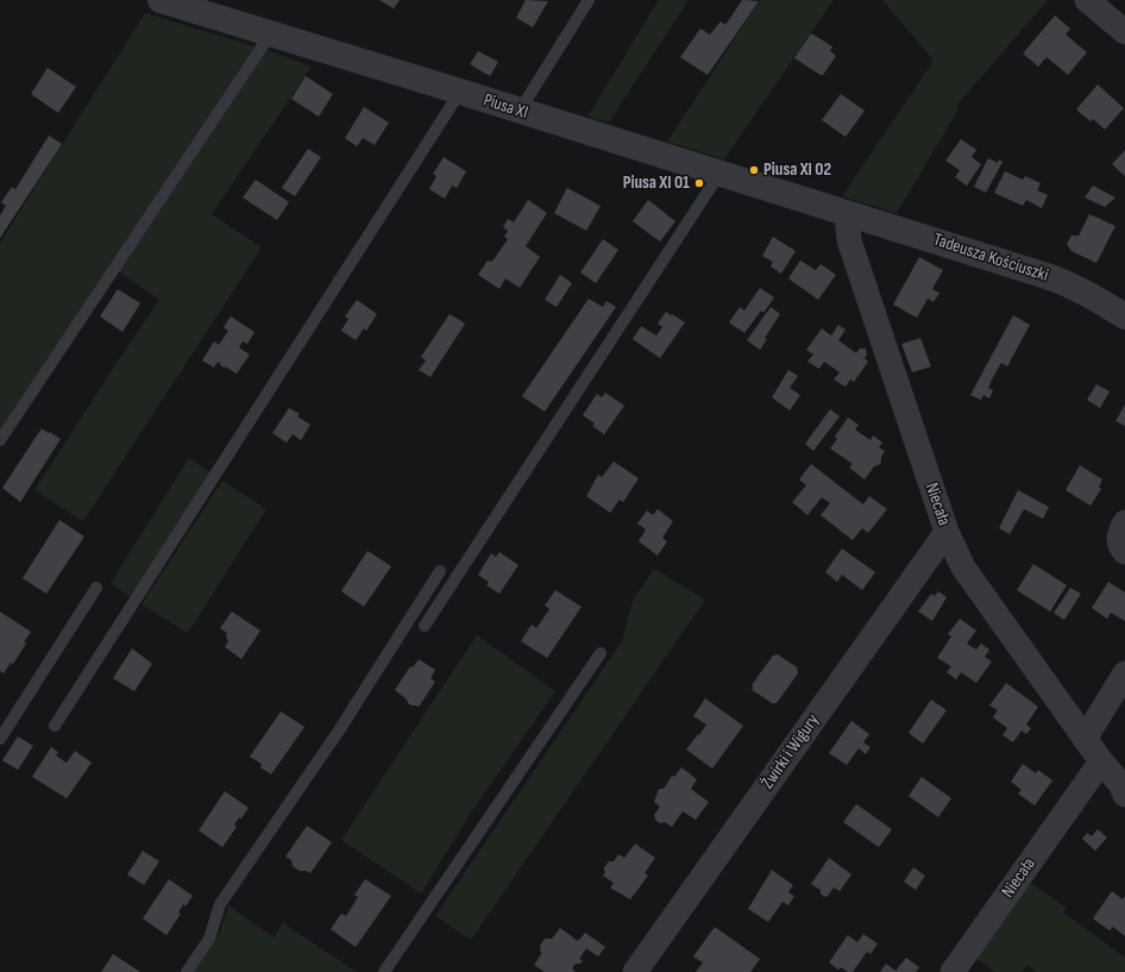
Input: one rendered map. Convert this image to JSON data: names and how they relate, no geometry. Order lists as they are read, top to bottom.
{
  "streets": {
    "street": [
      "Piusa XI",
      "Tadeusza Kościuszki",
      "Niecała",
      "Żwirki i Wigury"
    ]
  },
  "crossings": [
    ["Piusa XI", "Tadeusza Kościuszki"],
    ["Piusa XI", "Niecała"],
    ["Tadeusza Kościuszki", "Niecała"],
    ["Niecała", "Żwirki i Wigury"]
  ],
  "places": ["Piusa XI 02", "Piusa XI 01"]
}
